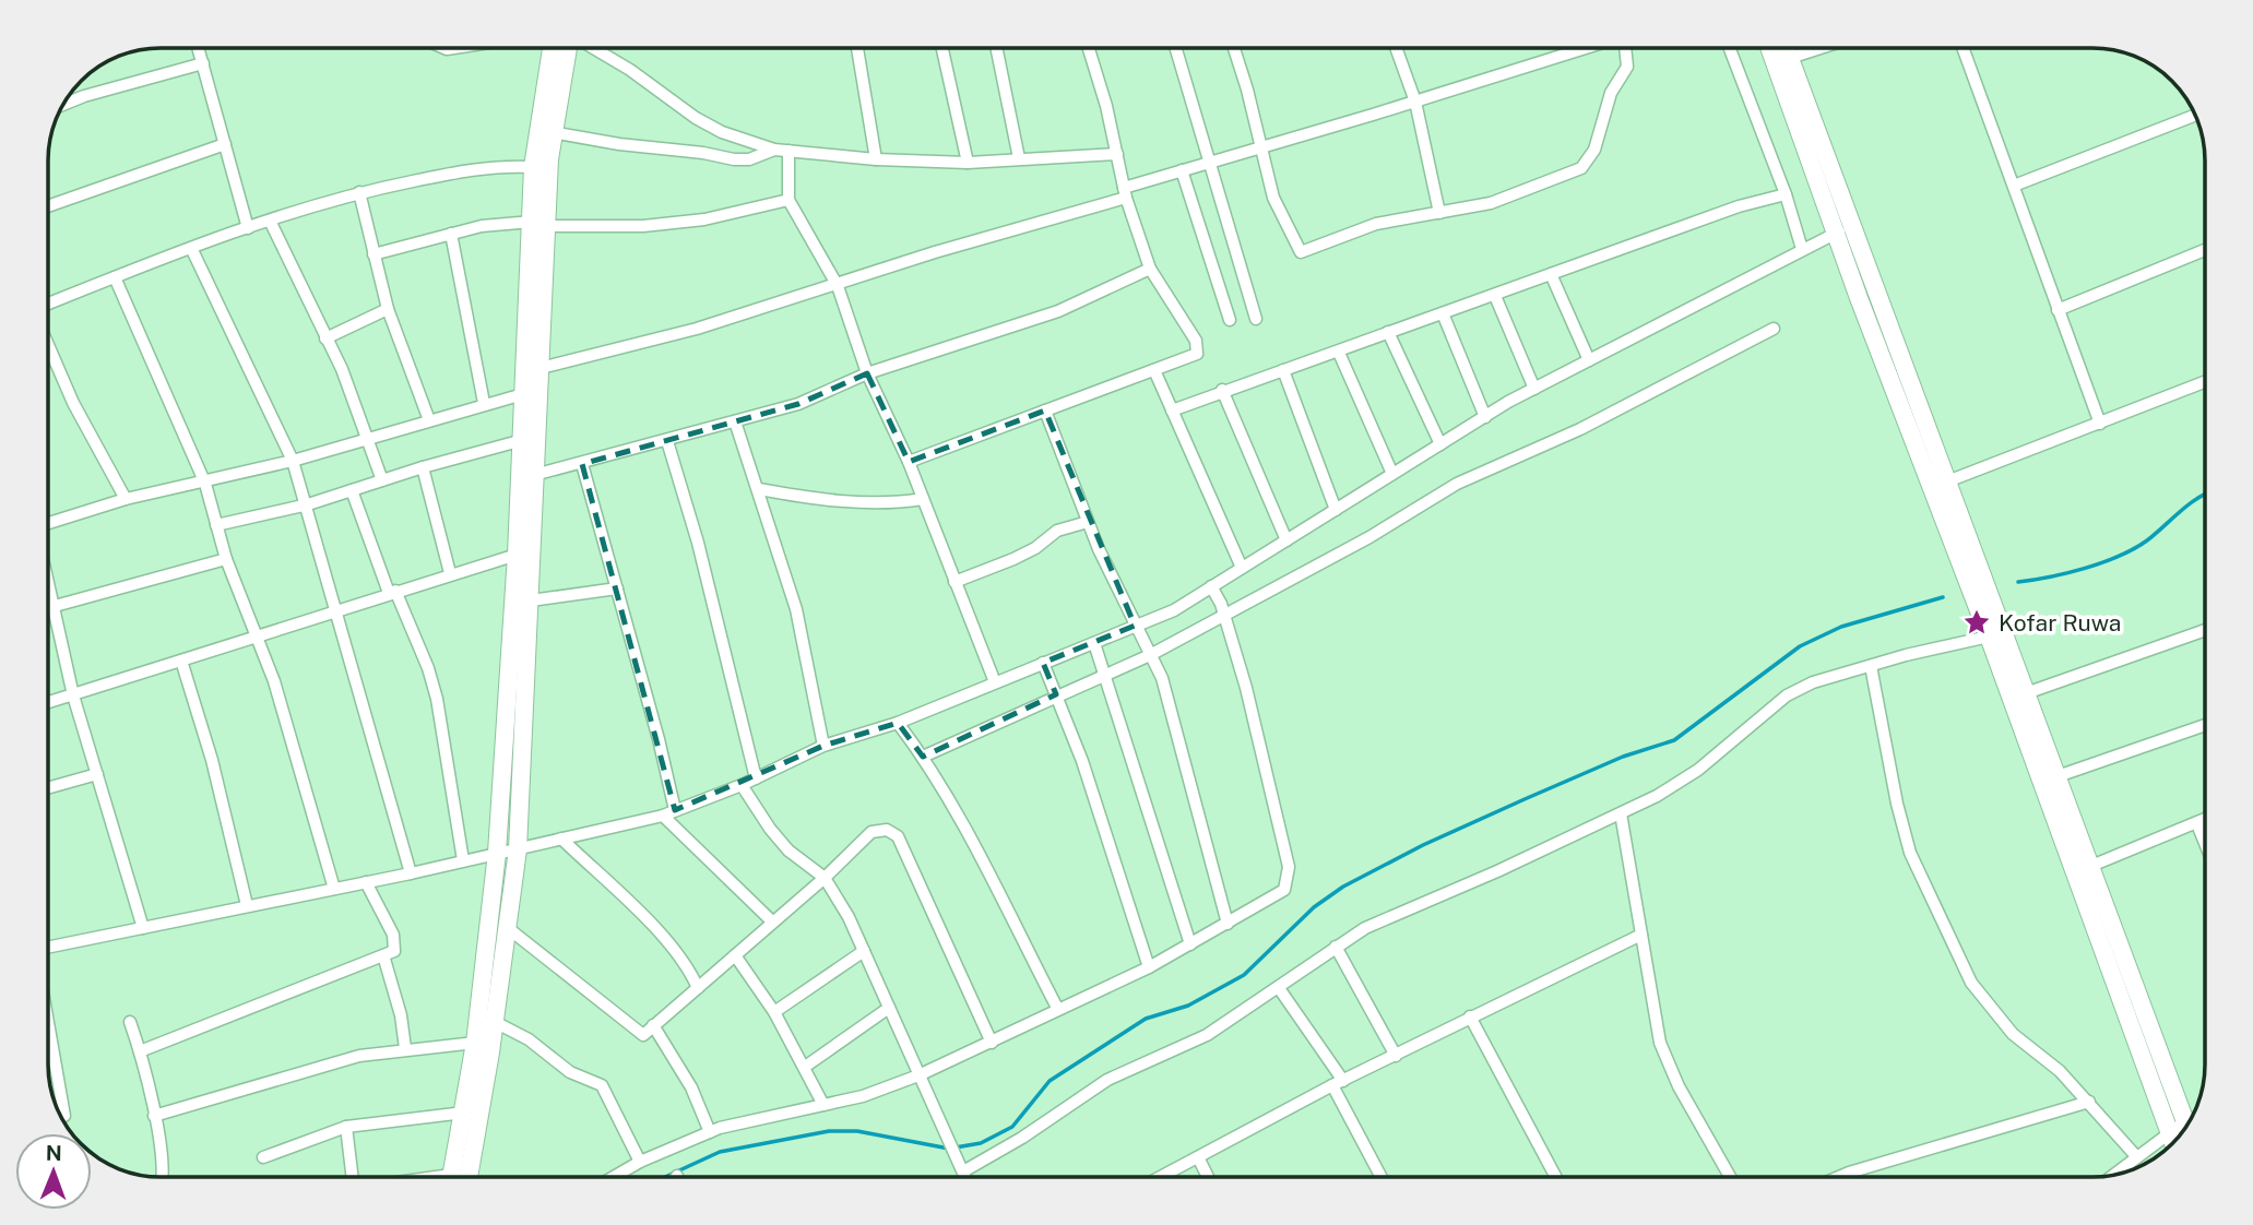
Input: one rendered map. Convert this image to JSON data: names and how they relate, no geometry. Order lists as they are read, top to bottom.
{
  "places": {
    "place": ["Kofar Ruwa"]
  },
  "north": "top"
}
